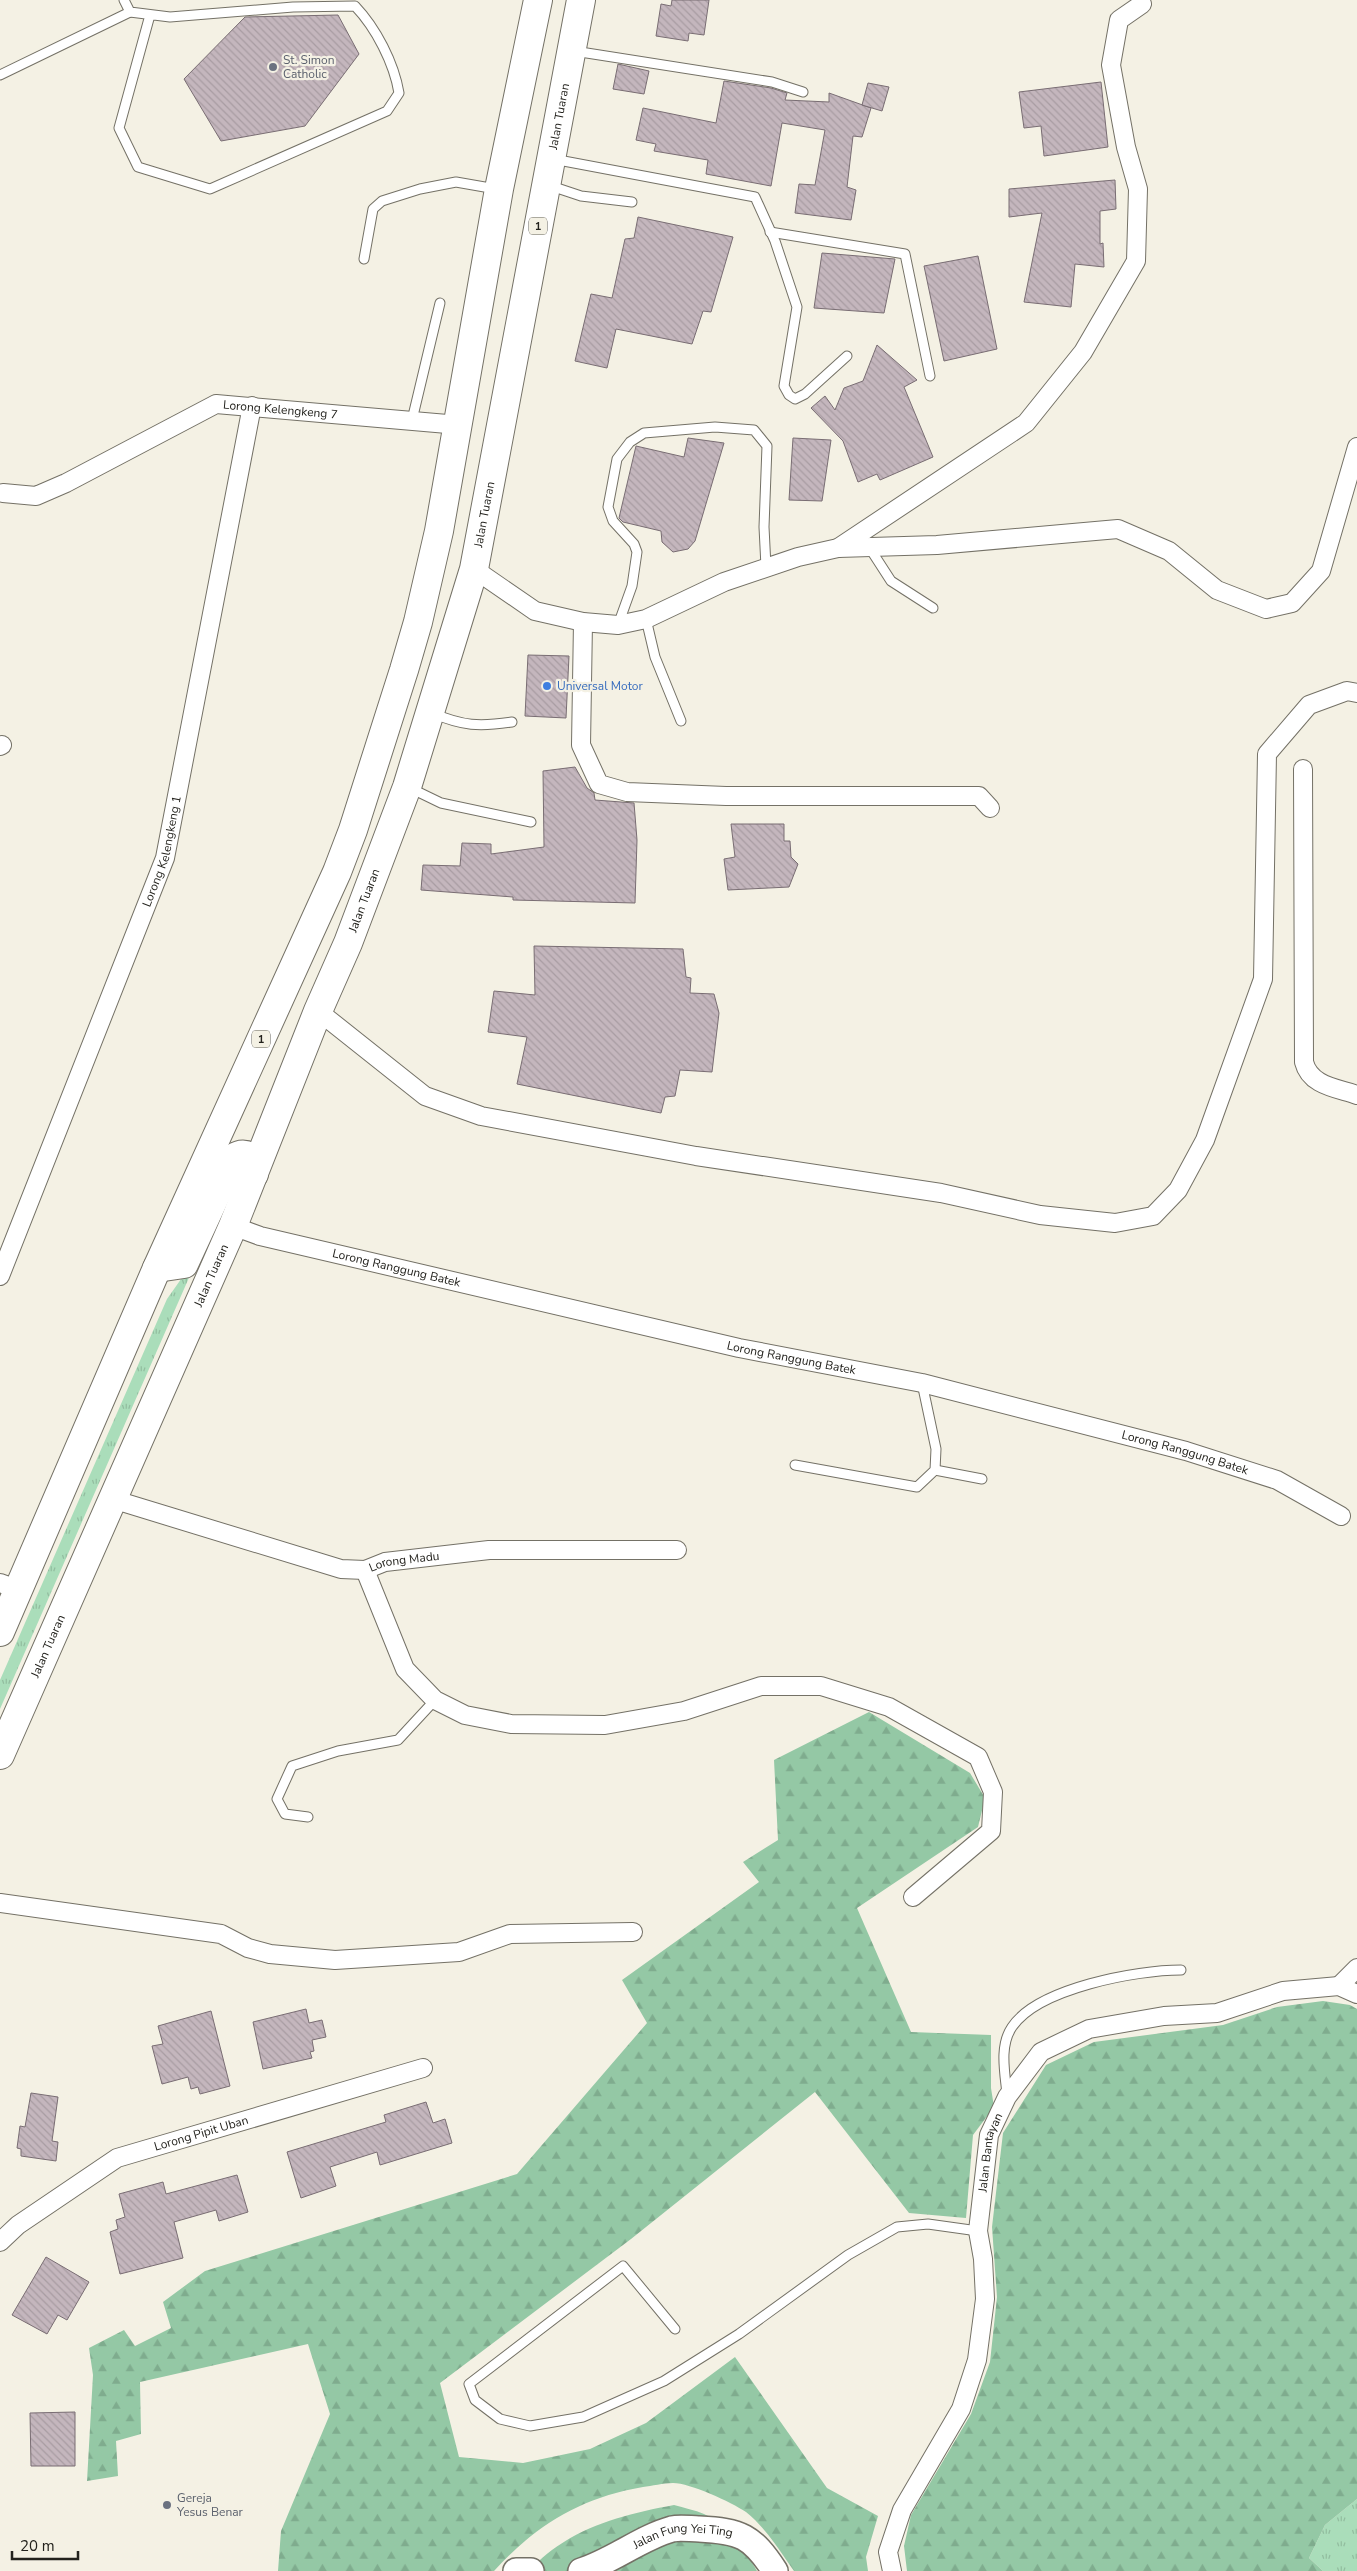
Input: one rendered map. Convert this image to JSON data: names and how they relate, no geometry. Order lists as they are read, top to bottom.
{
  "streets": {
    "main road": ["Jalan Tuaran", "1"],
    "street": [
      "Lorong Kelengkeng 7",
      "Lorong Kelengkeng 1",
      "Lorong Ranggung Batek",
      "Lorong Madu",
      "Lorong Pipit Uban",
      "Jalan Bantayan",
      "Jalan Fung Yei Ting"
    ]
  },
  "crossings": [
    ["Jalan Tuaran", "Lorong Ranggung Batek"],
    ["Jalan Tuaran", "Lorong Madu"],
    ["1", "Lorong Kelengkeng 7"],
    ["Lorong Kelengkeng 7", "Lorong Kelengkeng 1"]
  ],
  "places": ["St. Simon Catholic", "Universal Motor", "Gereja Yesus Benar"],
  "scale_bar": "20 m"
}
